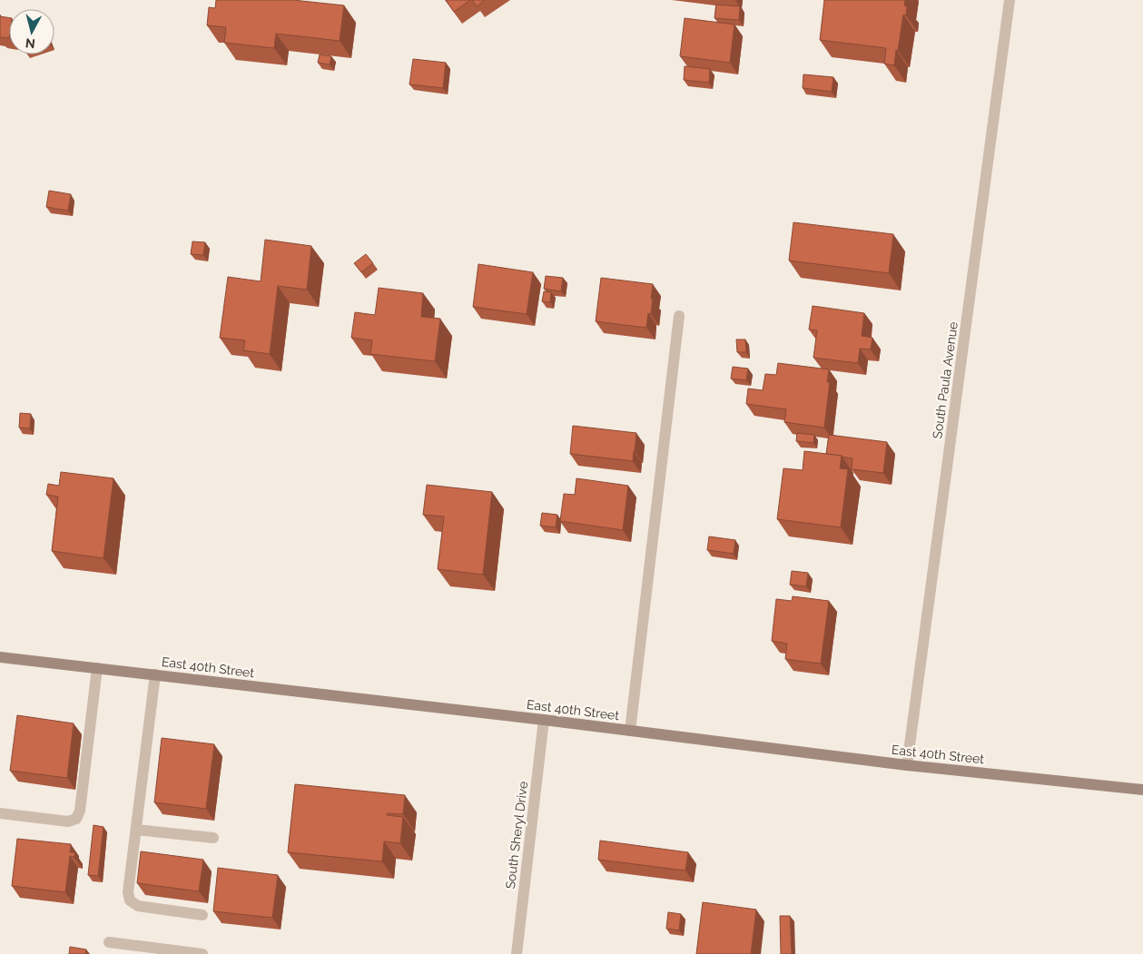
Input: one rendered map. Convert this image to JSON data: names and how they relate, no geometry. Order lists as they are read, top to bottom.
{
  "streets": {
    "main road": ["East 40th Street"],
    "street": ["South Paula Avenue", "South Sheryl Drive"]
  },
  "crossings": [
    ["South Paula Avenue", "East 40th Street"],
    ["East 40th Street", "South Sheryl Drive"]
  ],
  "north": "bottom"
}
